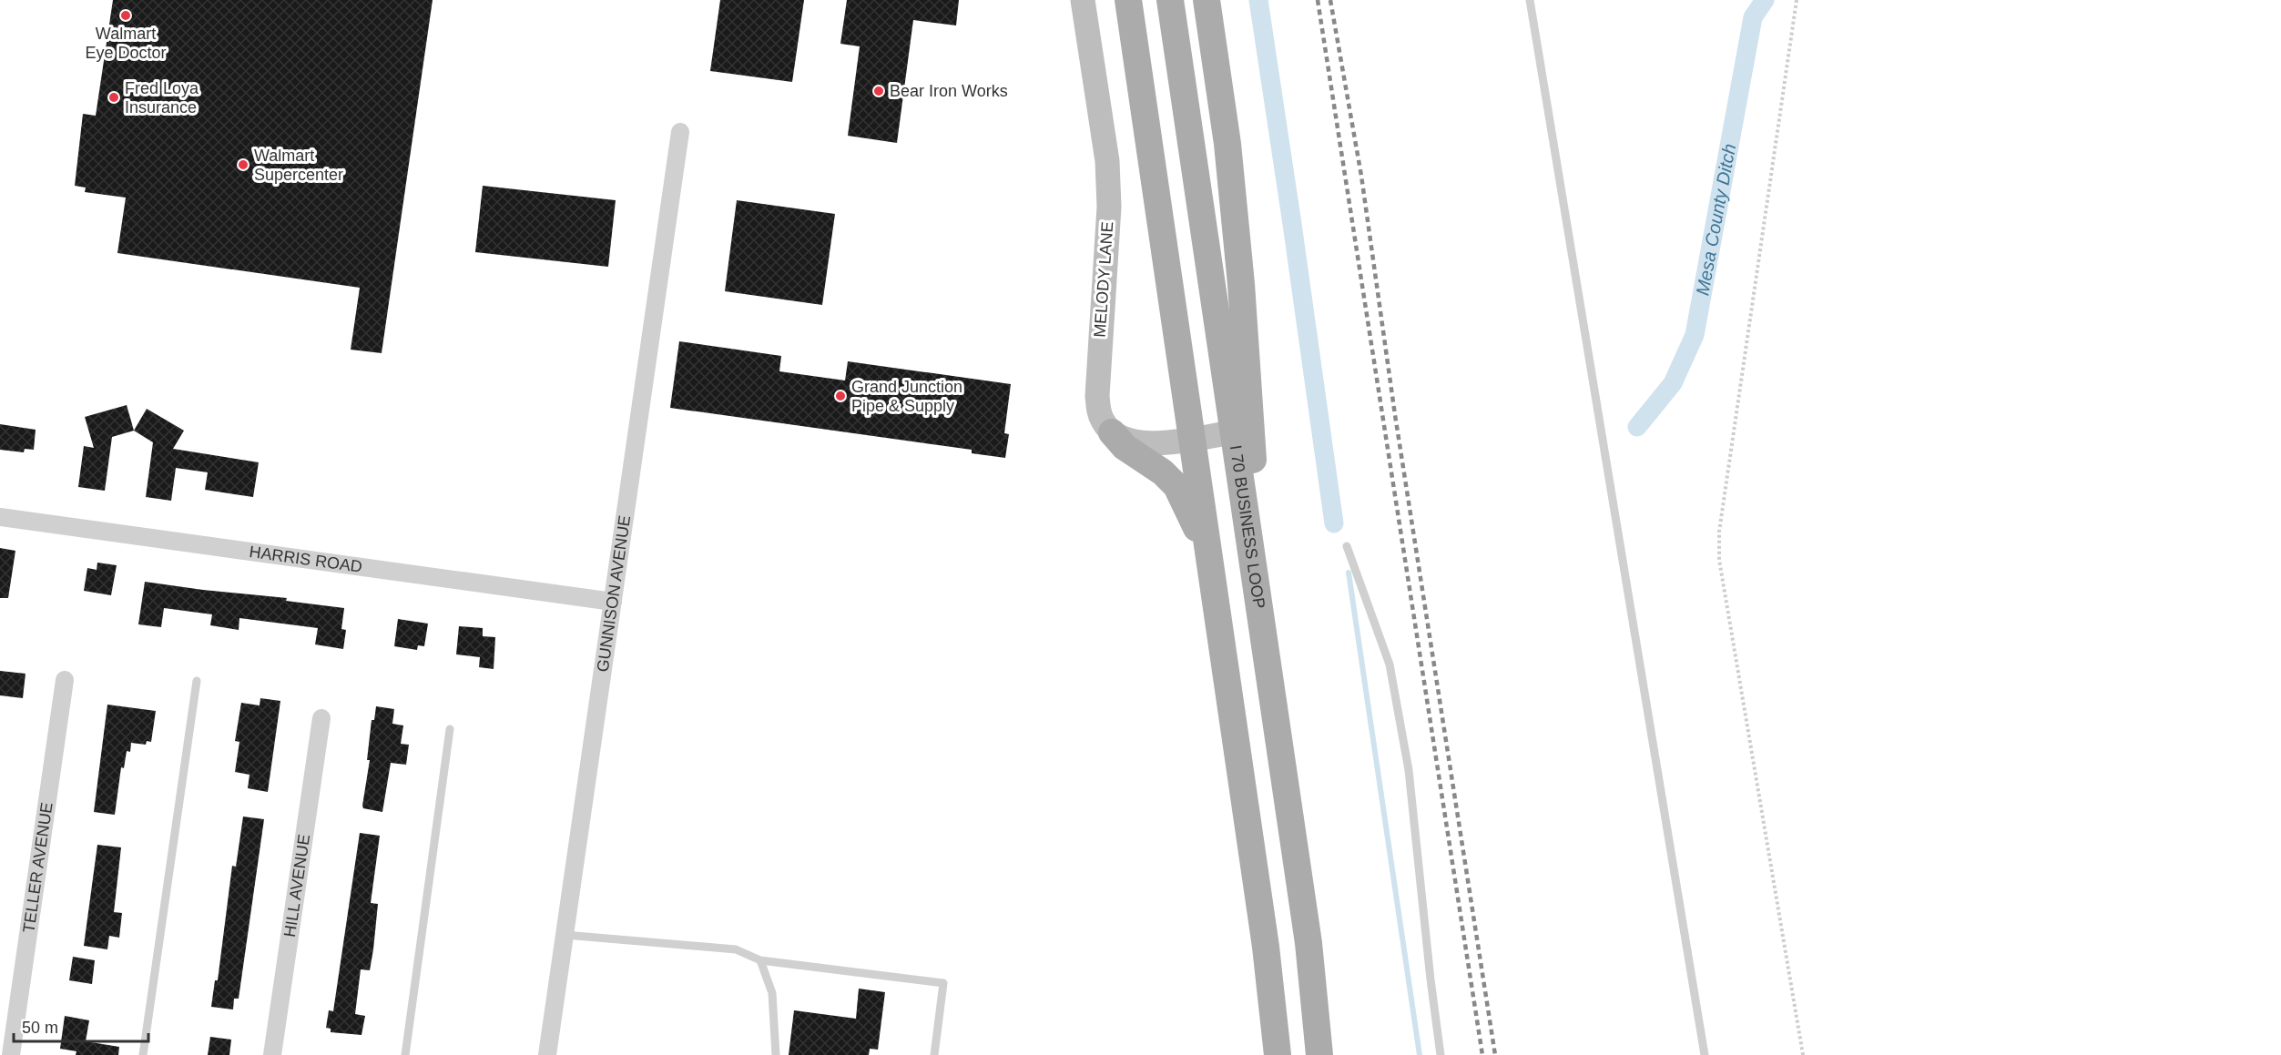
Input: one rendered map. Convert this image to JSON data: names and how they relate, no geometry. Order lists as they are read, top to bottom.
{
  "streets": {
    "main road": ["I 70 BUSINESS LOOP"],
    "street": [
      "MELODY LANE",
      "HARRIS ROAD",
      "GUNNISON AVENUE",
      "TELLER AVENUE",
      "HILL AVENUE"
    ]
  },
  "crossings": [
    ["HARRIS ROAD", "GUNNISON AVENUE"]
  ],
  "water": ["Mesa County Ditch"],
  "places": [
    "Walmart Eye Doctor",
    "Bear Iron Works",
    "Fred Loya Insurance",
    "Walmart Supercenter",
    "Grand Junction Pipe & Supply"
  ],
  "scale_bar": "50 m"
}
